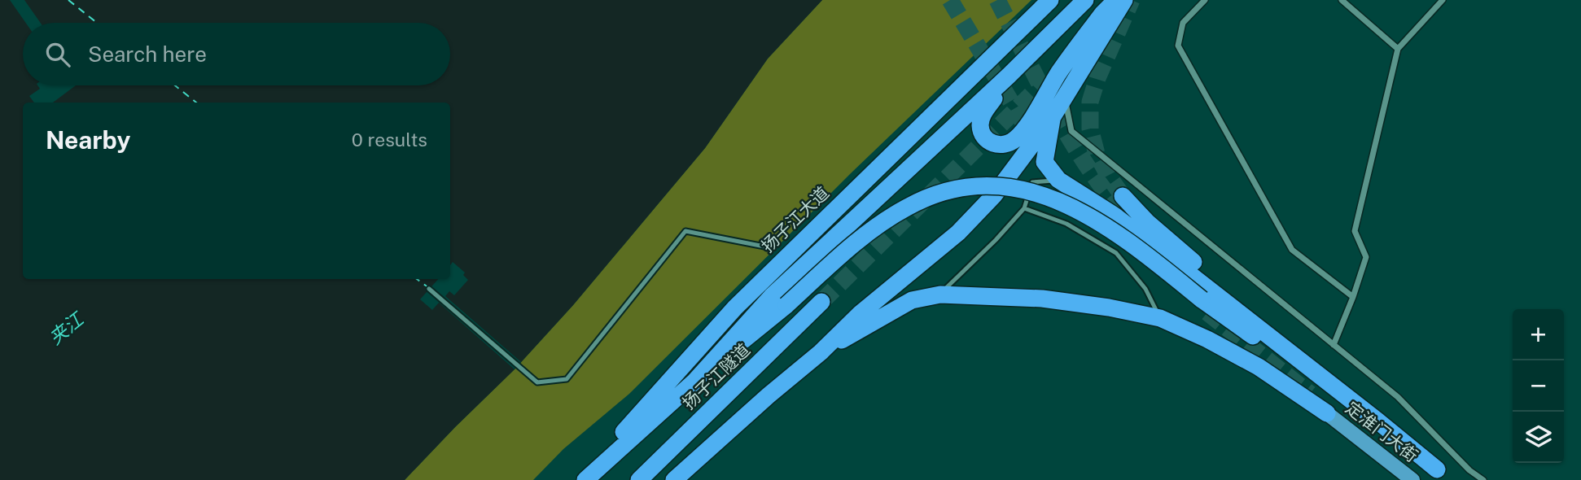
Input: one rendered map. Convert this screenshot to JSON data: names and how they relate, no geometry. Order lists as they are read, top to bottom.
{
  "streets": {
    "highway": ["扬子江大道", "扬子江隧道"],
    "main road": ["定淮门大街"]
  },
  "water": ["夹江"],
  "page": {
    "search": "Search here",
    "heading": ["Nearby", "0 results"],
    "map_buttons": ["+", "−"]
  }
}
